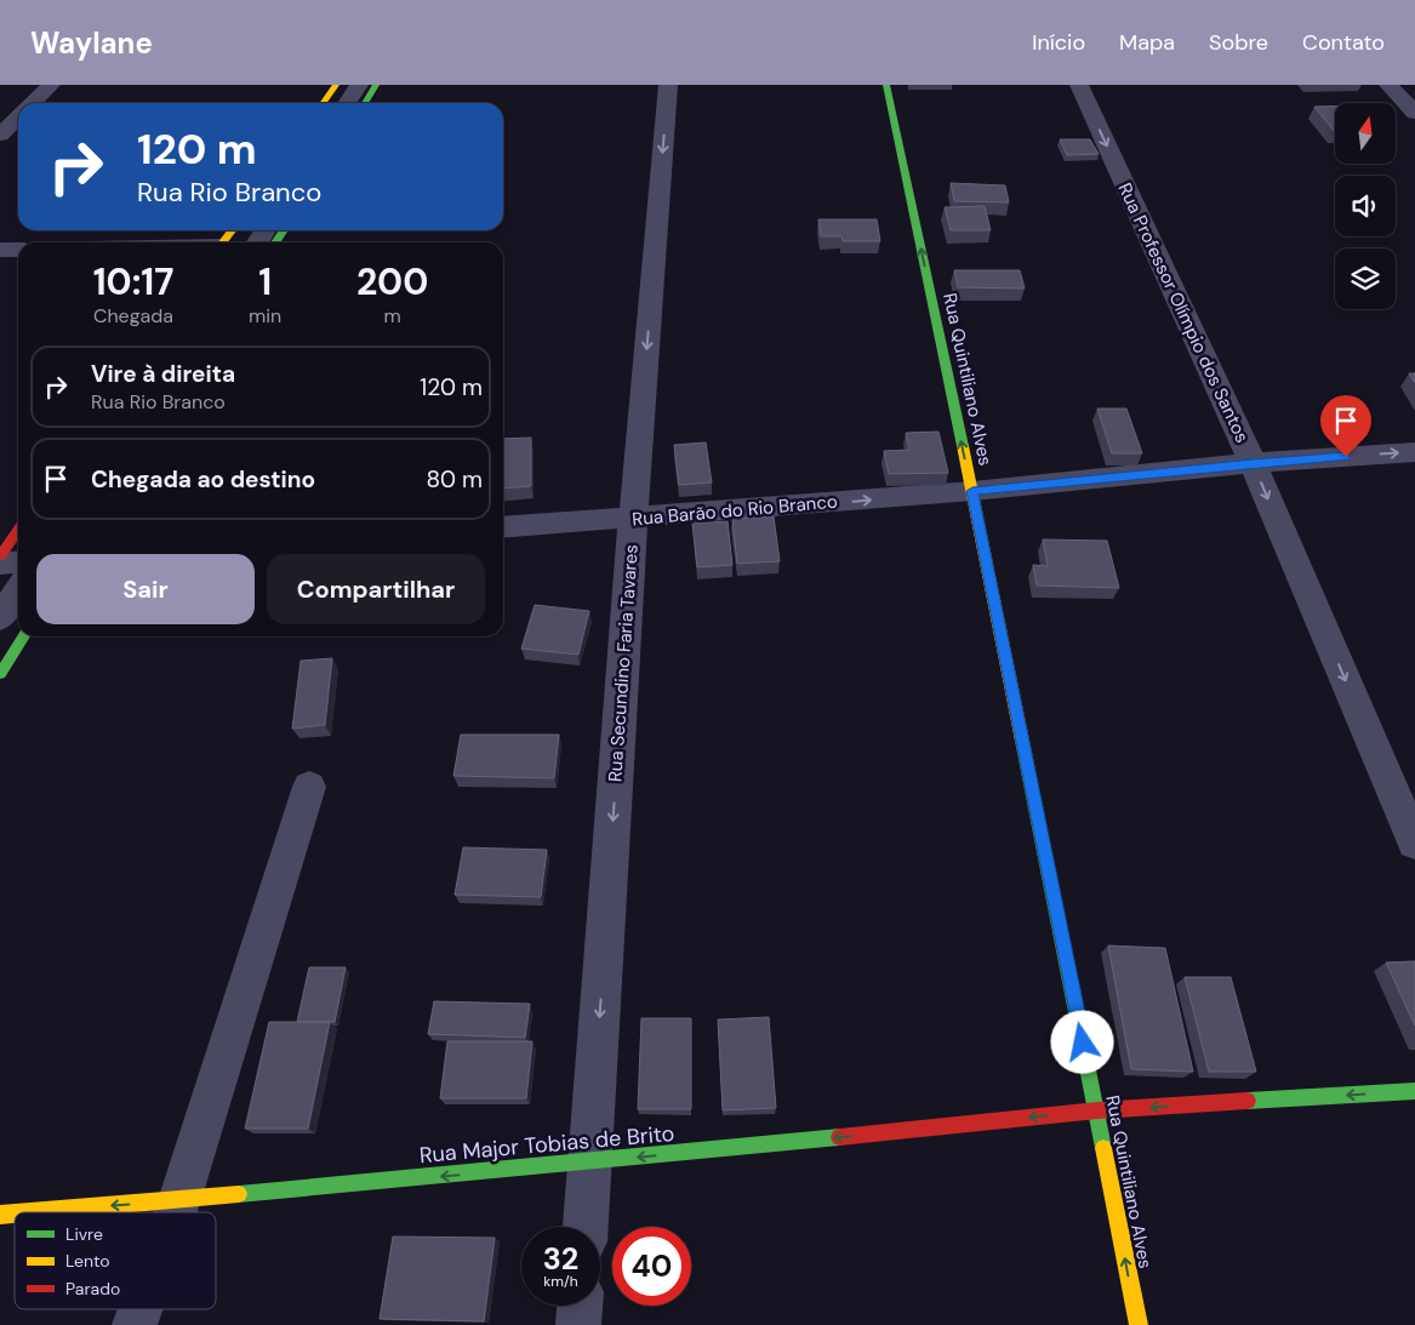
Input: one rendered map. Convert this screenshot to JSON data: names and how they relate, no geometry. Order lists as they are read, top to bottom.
{
  "streets": {
    "street": [
      "Rua Professor Olímpio dos Santos",
      "Rua Quintiliano Alves",
      "Rua Barão do Rio Branco",
      "Rua Secundino Faria Tavares",
      "Rua Major Tobias de Brito"
    ]
  },
  "crossings": [
    ["Rua Professor Olímpio dos Santos", "Rua Barão do Rio Branco"],
    ["Rua Quintiliano Alves", "Rua Barão do Rio Branco"],
    ["Rua Quintiliano Alves", "Rua Major Tobias de Brito"],
    ["Rua Barão do Rio Branco", "Rua Secundino Faria Tavares"],
    ["Rua Secundino Faria Tavares", "Rua Major Tobias de Brito"]
  ],
  "one_way": [
    "Rua Professor Olímpio dos Santos",
    "Rua Quintiliano Alves",
    "Rua Barão do Rio Branco",
    "Rua Secundino Faria Tavares",
    "Rua Major Tobias de Brito"
  ],
  "legend": ["Livre", "Lento", "Parado"],
  "north": "top",
  "page": {
    "header": "Waylane",
    "nav": [
      "Início",
      "Mapa",
      "Sobre",
      "Contato"
    ],
    "turn": ["120 m", "Rua Rio Branco"],
    "eta": [
      "10:17",
      "Chegada",
      "1",
      "min",
      "200",
      "m"
    ],
    "list": [
      {
        "name": "Vire à direita",
        "note": "Rua Rio Branco",
        "value": "120 m"
      },
      {
        "name": "Chegada ao destino",
        "value": "80 m"
      }
    ],
    "buttons": ["Sair", "Compartilhar"],
    "speed": "32 km/h",
    "limit": "40"
  }
}
